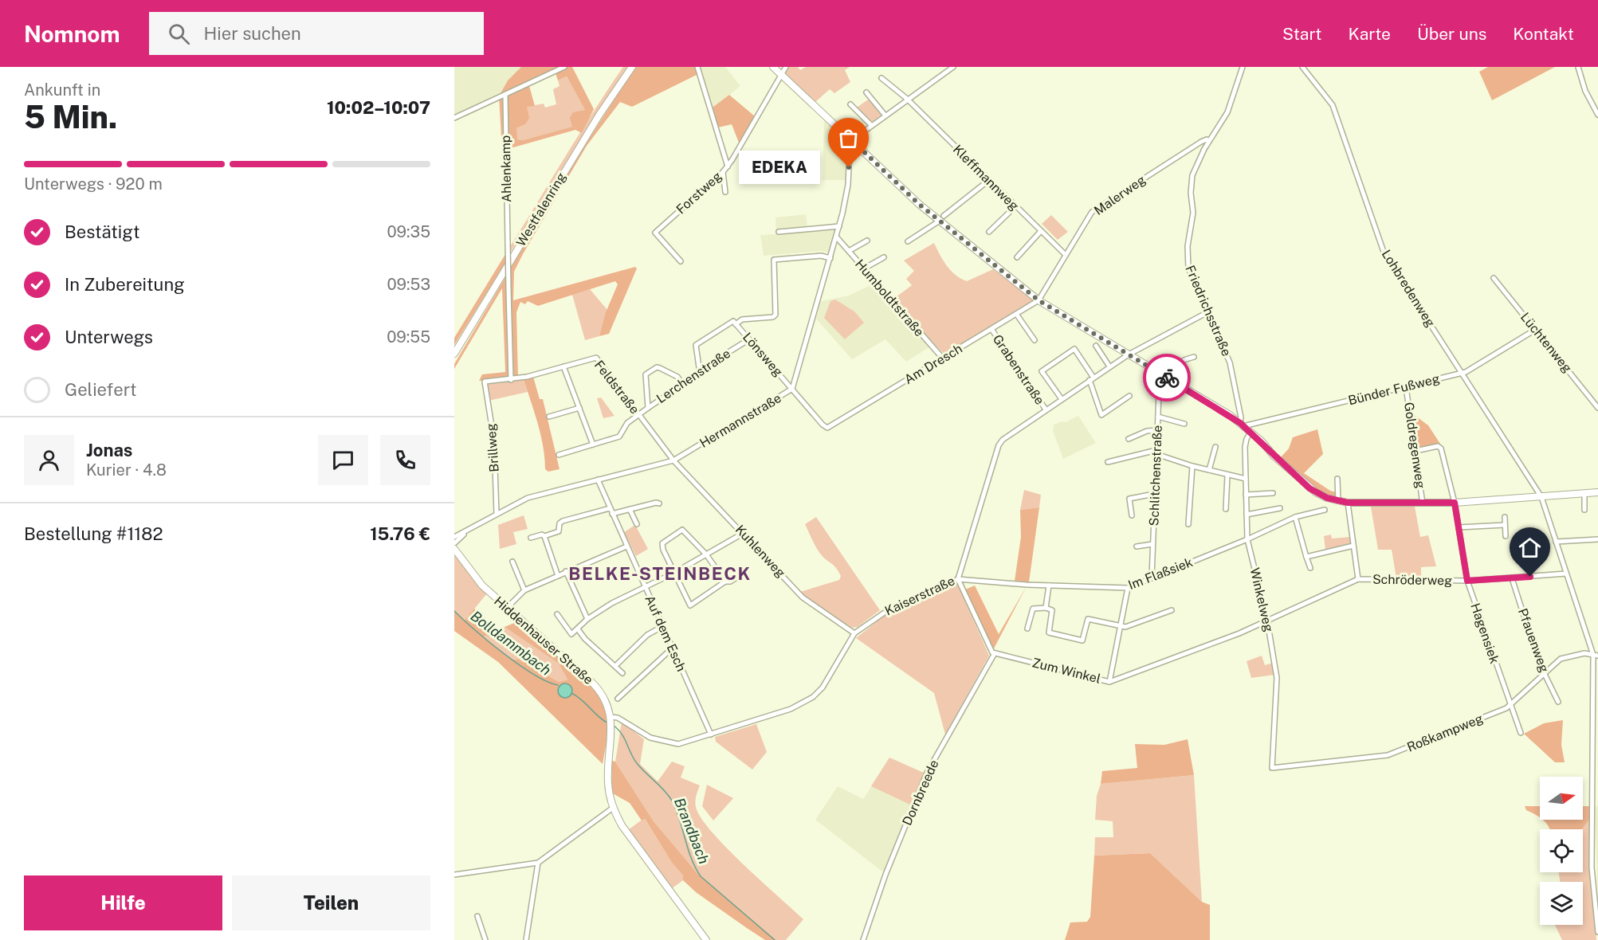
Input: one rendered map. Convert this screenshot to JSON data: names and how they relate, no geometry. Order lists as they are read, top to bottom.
{
  "streets": {
    "street": [
      "Ahlenkamp",
      "Kleffmannweg",
      "Forstweg",
      "Malerweg",
      "Westfalenring",
      "Lohbredenweg",
      "Humboldtstraße",
      "Friedrichsstraße",
      "Lüchtenweg",
      "Lönsweg",
      "Am Dresch",
      "Grabenstraße",
      "Lerchenstraße",
      "Feldstraße",
      "Bünder Fußweg",
      "Hermannstraße",
      "Goldregenweg",
      "Brillweg",
      "Schlitchenstraße",
      "Kuhlenweg",
      "Im Flaßsiek",
      "Schröderweg",
      "Kaiserstraße",
      "Winkelweg",
      "Auf dem Esch",
      "Hagensiek",
      "Hiddenhauser Straße",
      "Pfauenweg",
      "Zum Winkel",
      "Roßkampweg",
      "Dornbreede"
    ]
  },
  "crossings": [
    ["Ahlenkamp", "Feldstraße"],
    ["Kleffmannweg", "Malerweg"],
    ["Kleffmannweg", "Hermannstraße"],
    ["Malerweg", "Friedrichsstraße"],
    ["Malerweg", "Am Dresch"],
    ["Lohbredenweg", "Bünder Fußweg"],
    ["Lohbredenweg", "Schröderweg"],
    ["Lohbredenweg", "Roßkampweg"],
    ["Humboldtstraße", "Am Dresch"],
    ["Humboldtstraße", "Hermannstraße"],
    ["Friedrichsstraße", "Bünder Fußweg"],
    ["Friedrichsstraße", "Kaiserstraße"],
    ["Lüchtenweg", "Bünder Fußweg"],
    ["Lönsweg", "Am Dresch"],
    ["Lönsweg", "Lerchenstraße"],
    ["Lönsweg", "Hermannstraße"],
    ["Am Dresch", "Grabenstraße"],
    ["Grabenstraße", "Kaiserstraße"],
    ["Lerchenstraße", "Feldstraße"],
    ["Feldstraße", "Hermannstraße"],
    ["Feldstraße", "Brillweg"],
    ["Feldstraße", "Kuhlenweg"],
    ["Bünder Fußweg", "Goldregenweg"],
    ["Hermannstraße", "Brillweg"],
    ["Hermannstraße", "Kuhlenweg"],
    ["Hermannstraße", "Auf dem Esch"],
    ["Goldregenweg", "Hagensiek"],
    ["Schlitchenstraße", "Im Flaßsiek"],
    ["Kuhlenweg", "Kaiserstraße"],
    ["Im Flaßsiek", "Kaiserstraße"],
    ["Im Flaßsiek", "Winkelweg"],
    ["Schröderweg", "Winkelweg"],
    ["Schröderweg", "Hagensiek"],
    ["Schröderweg", "Pfauenweg"],
    ["Schröderweg", "Zum Winkel"],
    ["Kaiserstraße", "Auf dem Esch"],
    ["Kaiserstraße", "Hiddenhauser Straße"],
    ["Winkelweg", "Zum Winkel"],
    ["Winkelweg", "Roßkampweg"],
    ["Hagensiek", "Roßkampweg"],
    ["Pfauenweg", "Roßkampweg"],
    ["Zum Winkel", "Dornbreede"]
  ],
  "districts": ["BELKE-STEINBECK"],
  "water": ["Bolldammbach", "Brandbach"],
  "places": ["EDEKA"],
  "north": "right",
  "page": {
    "header": "Nomnom",
    "search": "Hier suchen",
    "nav": [
      "Start",
      "Karte",
      "Über uns",
      "Kontakt"
    ],
    "heading": ["5 Min.", "Ankunft in", "10:02–10:07"],
    "panel": [
      "Jonas",
      "Kurier · 4.8",
      "Bestellung #1182",
      "15.76 €"
    ],
    "bar": "Unterwegs · 920 m",
    "bubble": "EDEKA",
    "list": [
      ["Bestätigt", "09:35"],
      ["In Zubereitung", "09:53"],
      ["Unterwegs", "09:55"],
      "Geliefert"
    ],
    "buttons": ["Hilfe", "Teilen"]
  }
}
